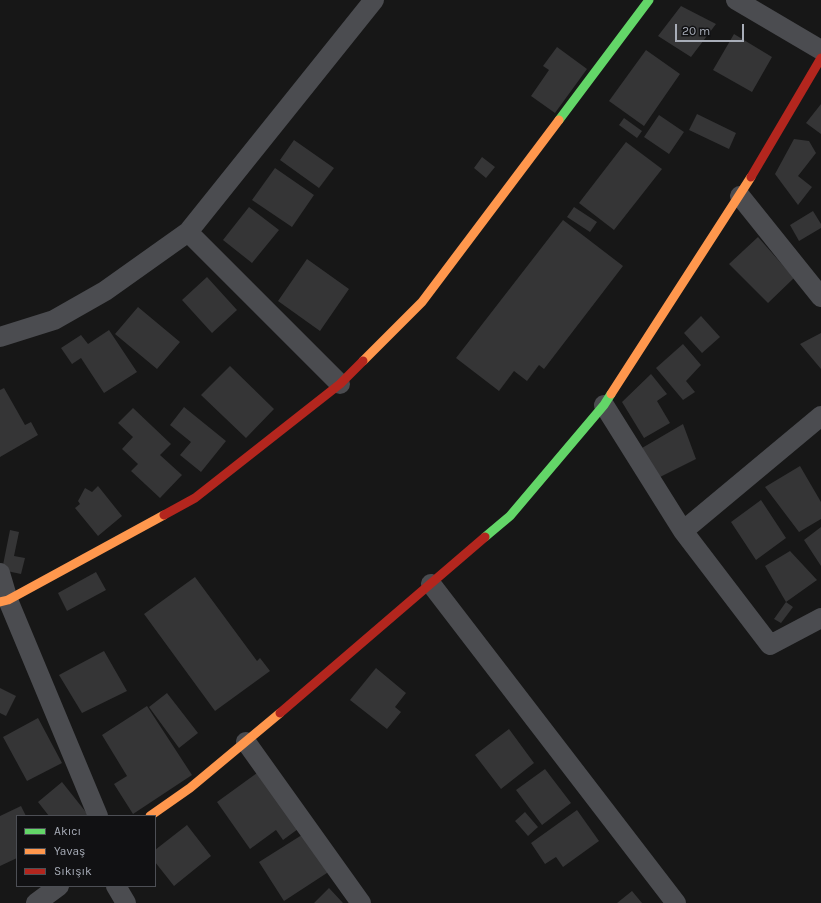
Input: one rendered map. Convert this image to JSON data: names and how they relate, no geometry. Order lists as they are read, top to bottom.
{
  "legend": ["Akıcı", "Yavaş", "Sıkışık"],
  "scale_bar": "20 m"
}
